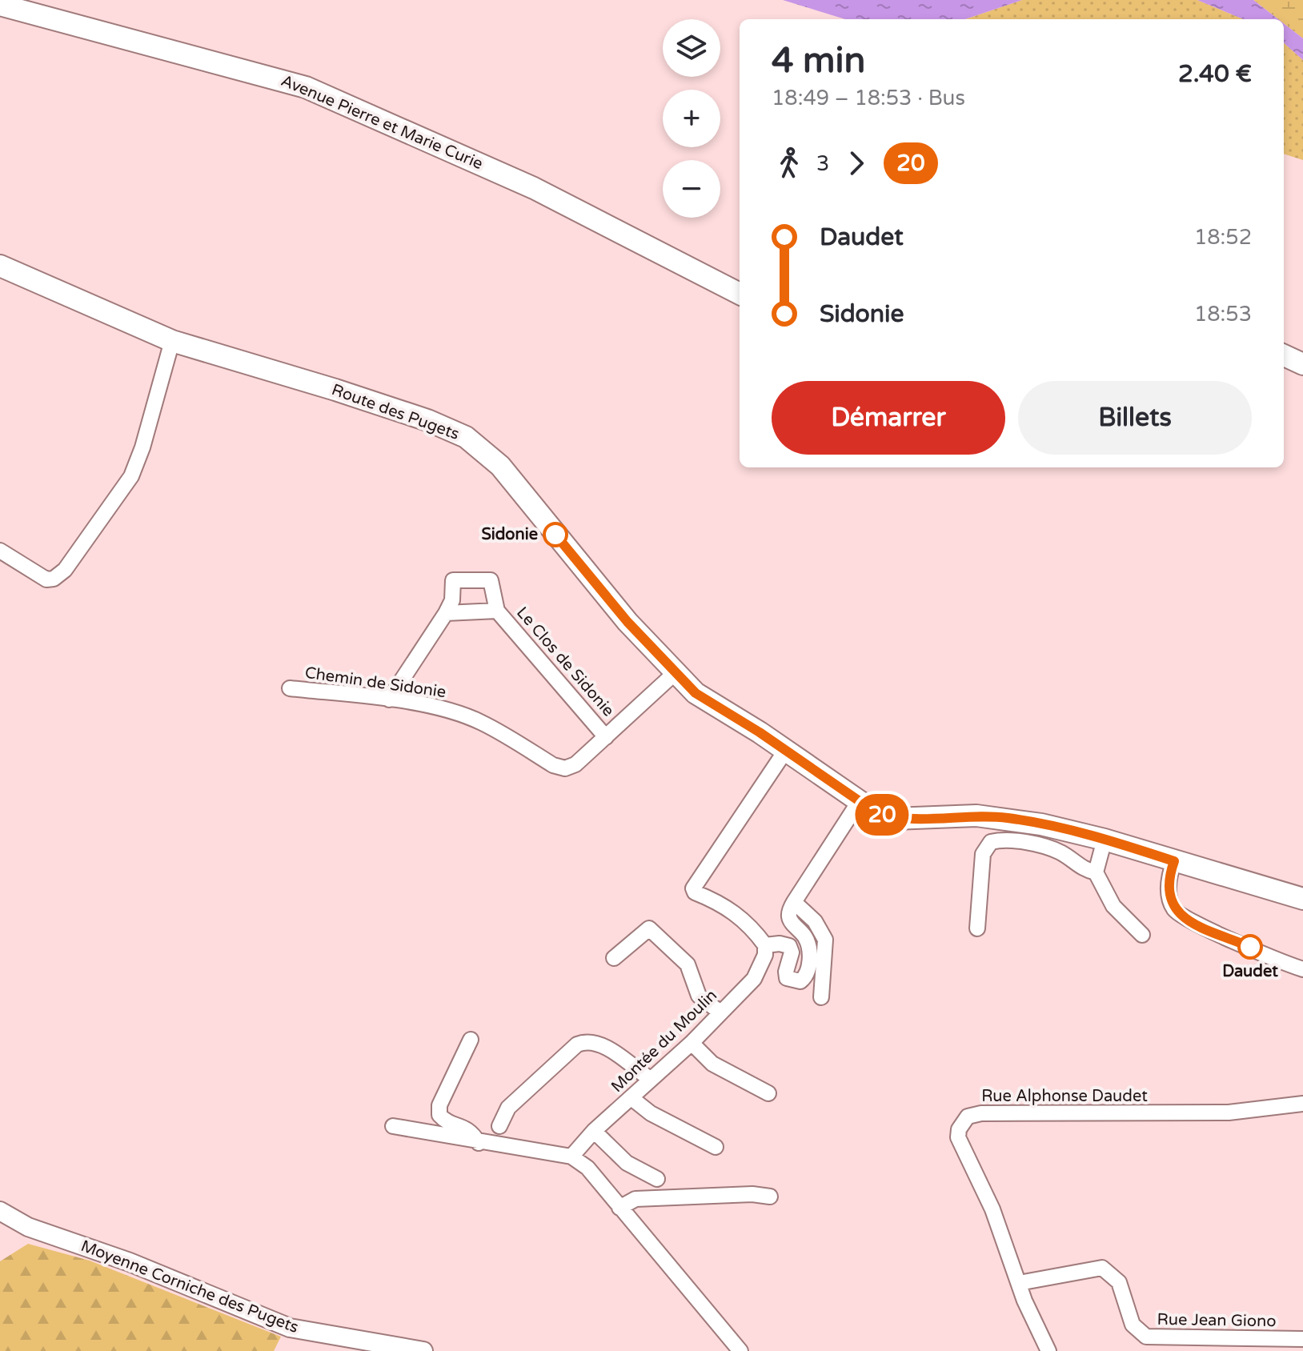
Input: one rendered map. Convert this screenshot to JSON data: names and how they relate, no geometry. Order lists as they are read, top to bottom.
{
  "streets": {
    "main road": ["Avenue Pierre et Marie Curie", "Route des Pugets"],
    "street": [
      "Le Clos de Sidonie",
      "Chemin de Sidonie",
      "Montée du Moulin",
      "Rue Alphonse Daudet",
      "Moyenne Corniche des Pugets",
      "Rue Jean Giono"
    ]
  },
  "crossings": [
    ["Route des Pugets", "Chemin de Sidonie"],
    ["Le Clos de Sidonie", "Chemin de Sidonie"],
    ["Rue Alphonse Daudet", "Rue Jean Giono"]
  ],
  "places": ["Sidonie", "Daudet"],
  "lines": ["bus line 20"],
  "page": {
    "on_map": "20",
    "map_buttons": ["+", "−"],
    "heading": ["4 min", "18:49 – 18:53 · Bus", "2.40 €"],
    "legs": ["3", "20"],
    "list": [
      {
        "name": "Daudet",
        "value": "18:52"
      },
      {
        "name": "Sidonie",
        "value": "18:53"
      }
    ],
    "buttons": ["Démarrer", "Billets"]
  }
}
